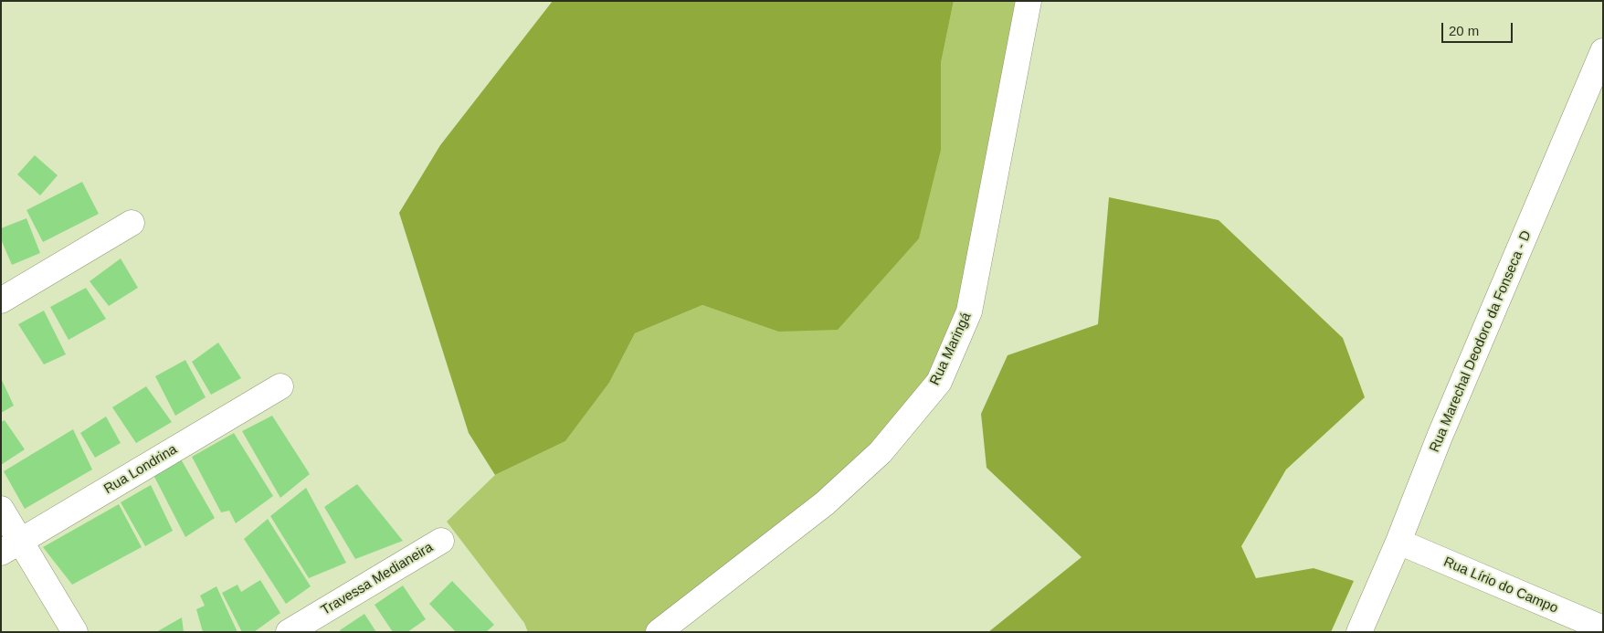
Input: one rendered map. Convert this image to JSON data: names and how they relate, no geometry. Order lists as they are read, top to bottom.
{
  "streets": {
    "street": [
      "Rua Marechal Deodoro da Fonseca - D",
      "Rua Maringá",
      "Rua Londrina",
      "Travessa Medianeira",
      "Rua Lírio do Campo"
    ]
  },
  "crossings": [
    ["Rua Marechal Deodoro da Fonseca - D", "Rua Lírio do Campo"]
  ],
  "scale_bar": "20 m"
}
